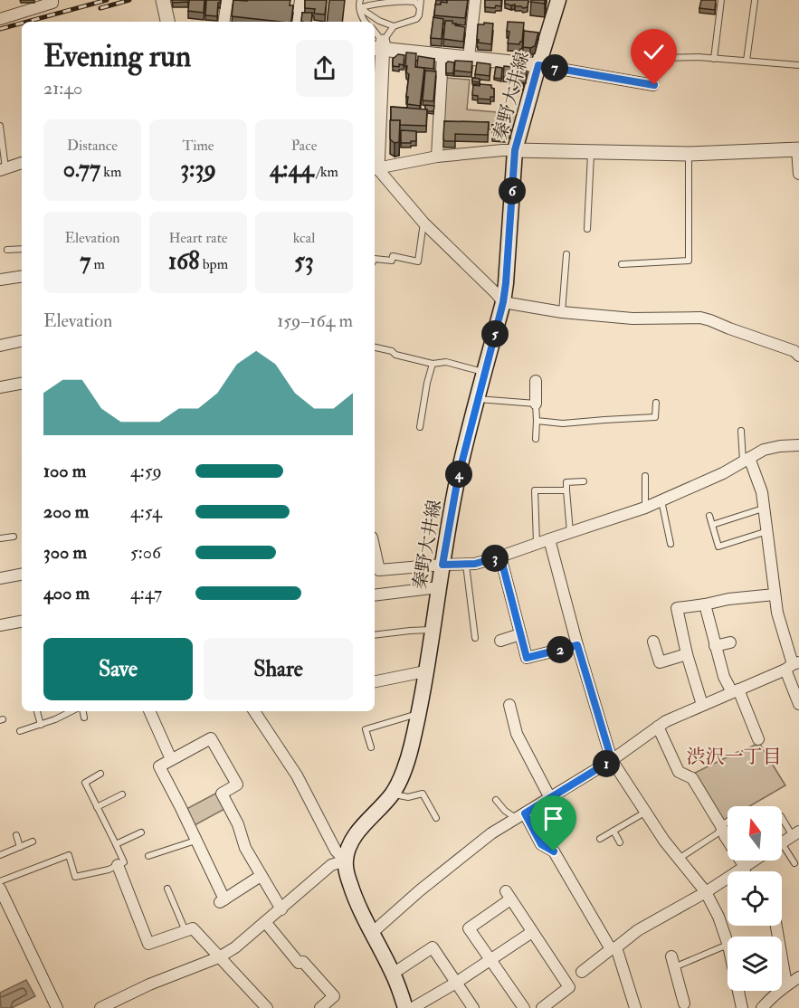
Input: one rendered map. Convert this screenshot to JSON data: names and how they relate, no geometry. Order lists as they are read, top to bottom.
{
  "streets": {
    "main road": ["秦野大井線"]
  },
  "districts": ["渋沢一丁目"],
  "north": "top",
  "page": {
    "heading": ["Evening run", "21:40"],
    "pins": [
      "7",
      "6",
      "5",
      "4",
      "3",
      "2",
      "1"
    ],
    "stats": [
      ["Distance", "0.77 km"],
      ["Time", "3:39"],
      ["Pace", "4:44 /km"],
      ["Elevation", "7 m"],
      ["Heart rate", "168 bpm"],
      ["kcal", "53"]
    ],
    "chart": ["Elevation", "159–164 m"],
    "list": [
      {
        "name": "100 m",
        "note": "4:59"
      },
      {
        "name": "200 m",
        "note": "4:54"
      },
      {
        "name": "300 m",
        "note": "5:06"
      },
      {
        "name": "400 m",
        "note": "4:47"
      }
    ],
    "buttons": ["Save", "Share"]
  }
}
